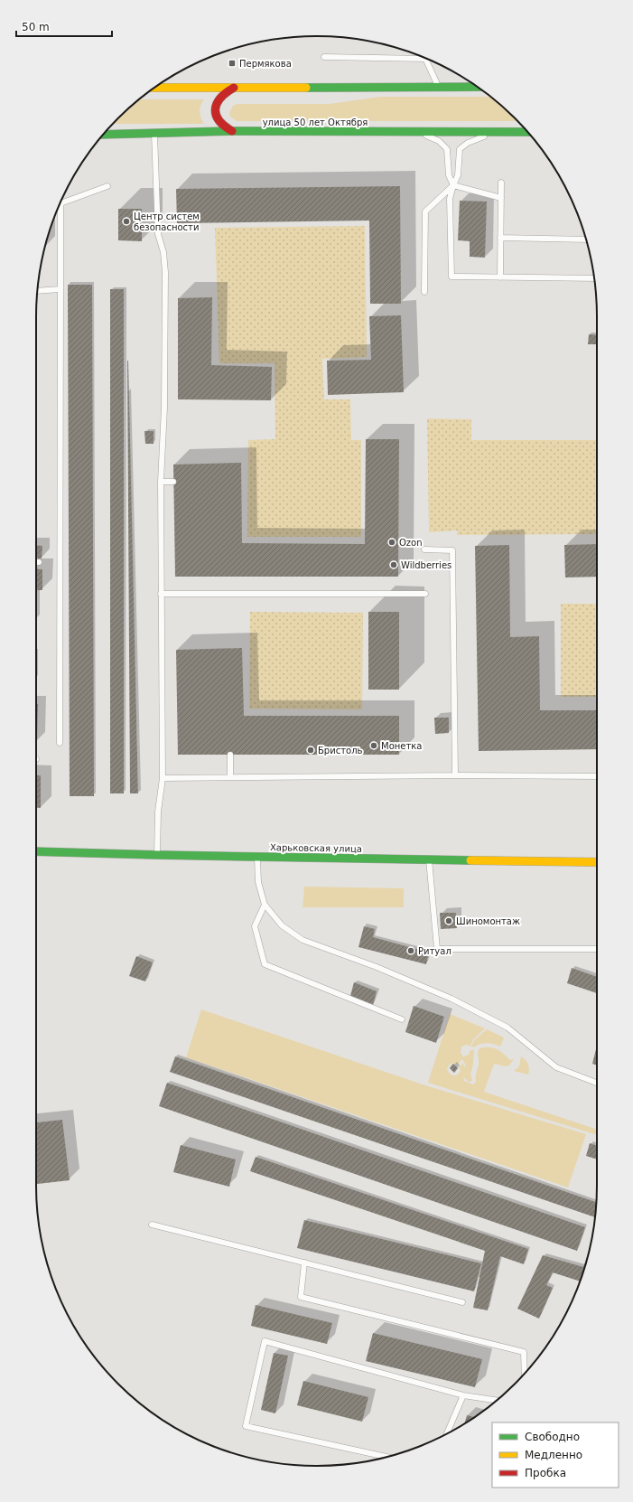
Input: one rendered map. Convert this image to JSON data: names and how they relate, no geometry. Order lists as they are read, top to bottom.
{
  "streets": {
    "main road": ["улица 50 лет Октября", "Харьковская улица"]
  },
  "places": {
    "transit": ["Пермякова"],
    "other": [
      "Центр систем безопасности",
      "Ozon",
      "Wildberries",
      "Монетка",
      "Бристоль",
      "Шиномонтаж",
      "Ритуал"
    ]
  },
  "legend": ["Свободно", "Медленно", "Пробка"],
  "scale_bar": "50 m"
}
